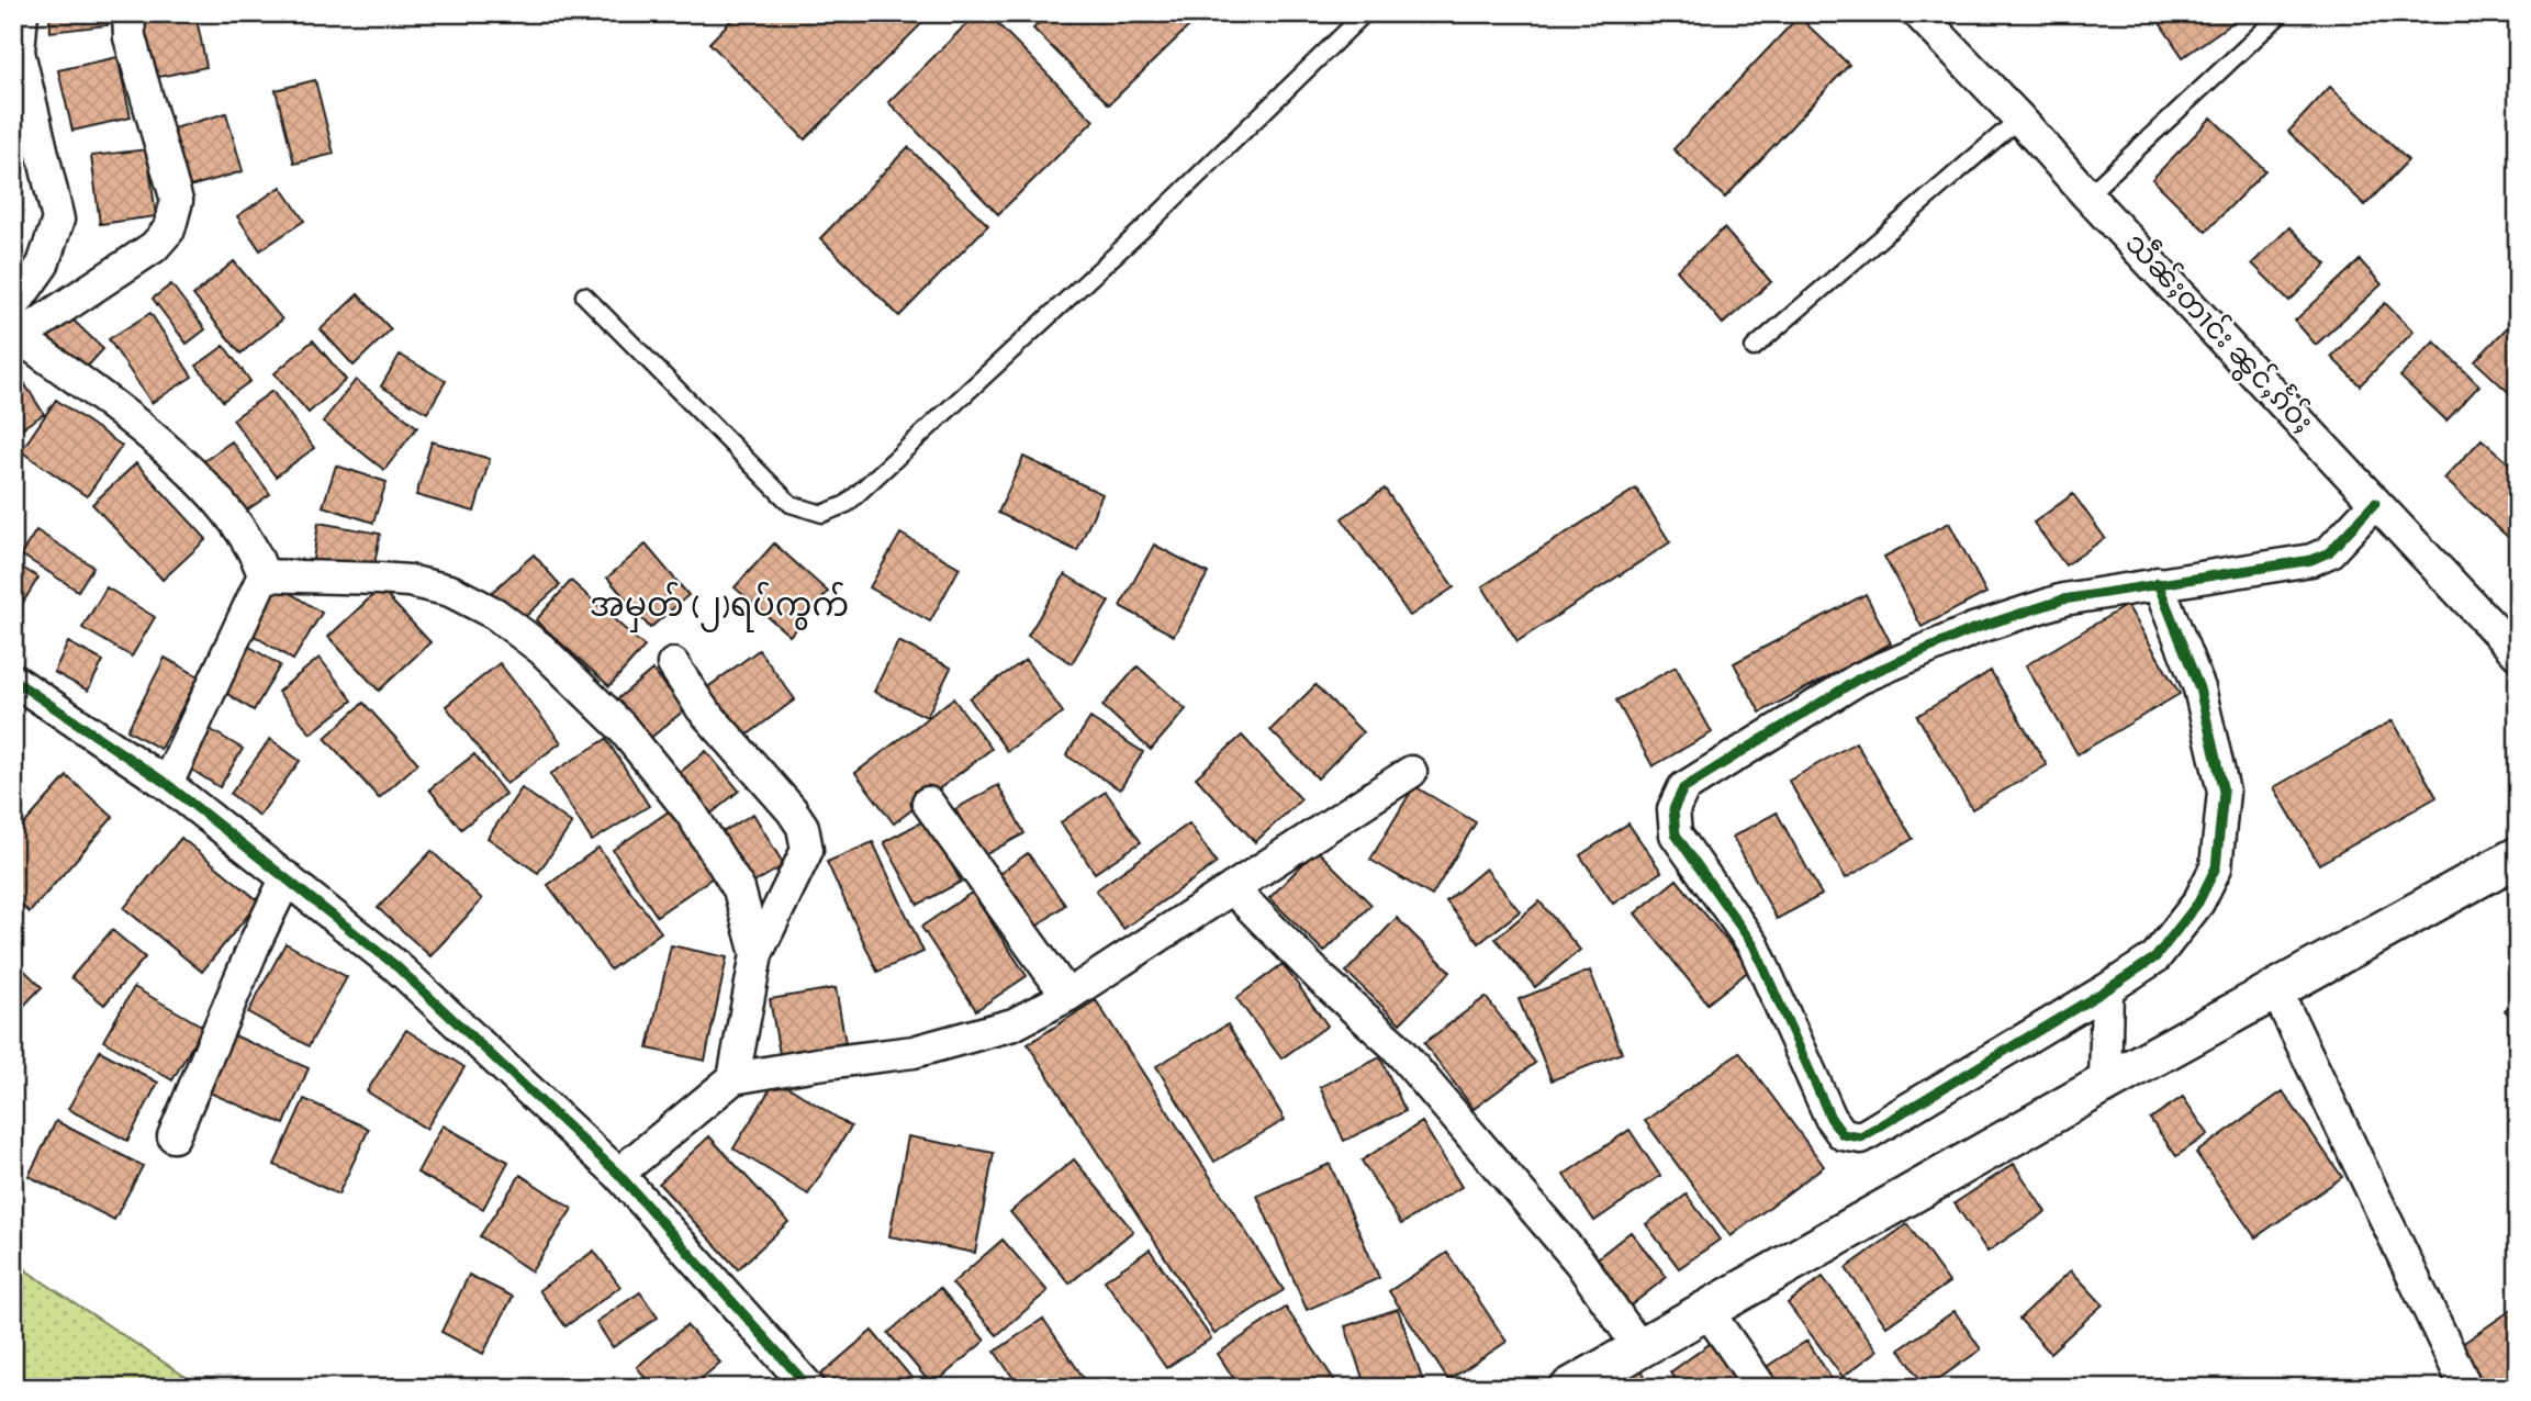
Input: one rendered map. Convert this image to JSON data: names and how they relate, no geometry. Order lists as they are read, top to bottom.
{
  "streets": {
    "street": ["သဵၼ်ႈတၢင်း ၼွင်ႇၵႅဝ်ႈ"]
  },
  "districts": ["အမှတ် (၂)ရပ်ကွက်"]
}
